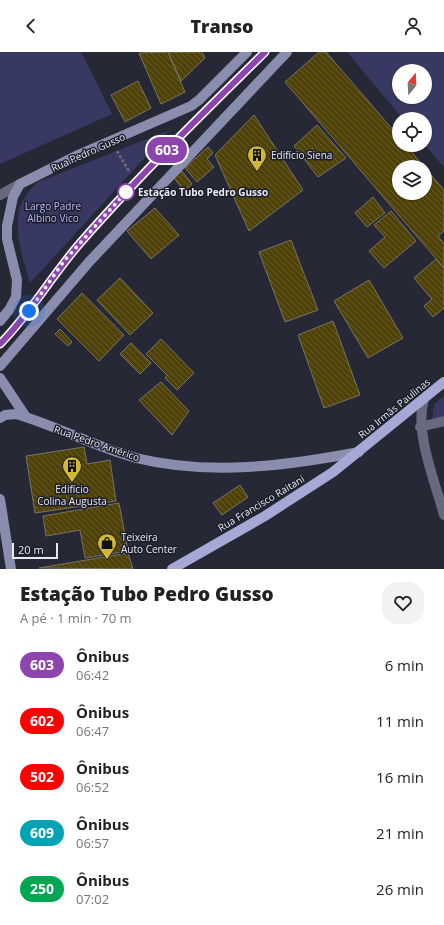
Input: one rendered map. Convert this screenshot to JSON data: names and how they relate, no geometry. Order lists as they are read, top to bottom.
{
  "streets": {
    "main road": ["Rua Irmãs Paulinas", "Rua Francisco Raitani"],
    "street": ["Rua Pedro Gusso", "Rua Pedro Américo"]
  },
  "crossings": [
    ["Rua Irmãs Paulinas", "Rua Pedro Américo"],
    ["Rua Irmãs Paulinas", "Rua Francisco Raitani"],
    ["Rua Pedro Américo", "Rua Francisco Raitani"]
  ],
  "parks": ["Largo Padre Albino Vico"],
  "places": {
    "building": ["Edifício Siena", "Edifício Colina Augusta"],
    "other": ["Estação Tubo Pedro Gusso"],
    "shop": ["Teixeira Auto Center"]
  },
  "lines": ["bus line 603"],
  "scale_bar": "20 m",
  "north": "top",
  "page": {
    "header": "Transo",
    "on_map": "603",
    "scale": "20 m",
    "heading": ["Estação Tubo Pedro Gusso", "A pé · 1 min · 70 m"],
    "list": [
      {
        "mark": "603",
        "name": "Ônibus",
        "note": "06:42",
        "value": "6 min"
      },
      {
        "mark": "602",
        "name": "Ônibus",
        "note": "06:47",
        "value": "11 min"
      },
      {
        "mark": "502",
        "name": "Ônibus",
        "note": "06:52",
        "value": "16 min"
      },
      {
        "mark": "609",
        "name": "Ônibus",
        "note": "06:57",
        "value": "21 min"
      },
      {
        "mark": "250",
        "name": "Ônibus",
        "note": "07:02",
        "value": "26 min"
      }
    ]
  }
}
